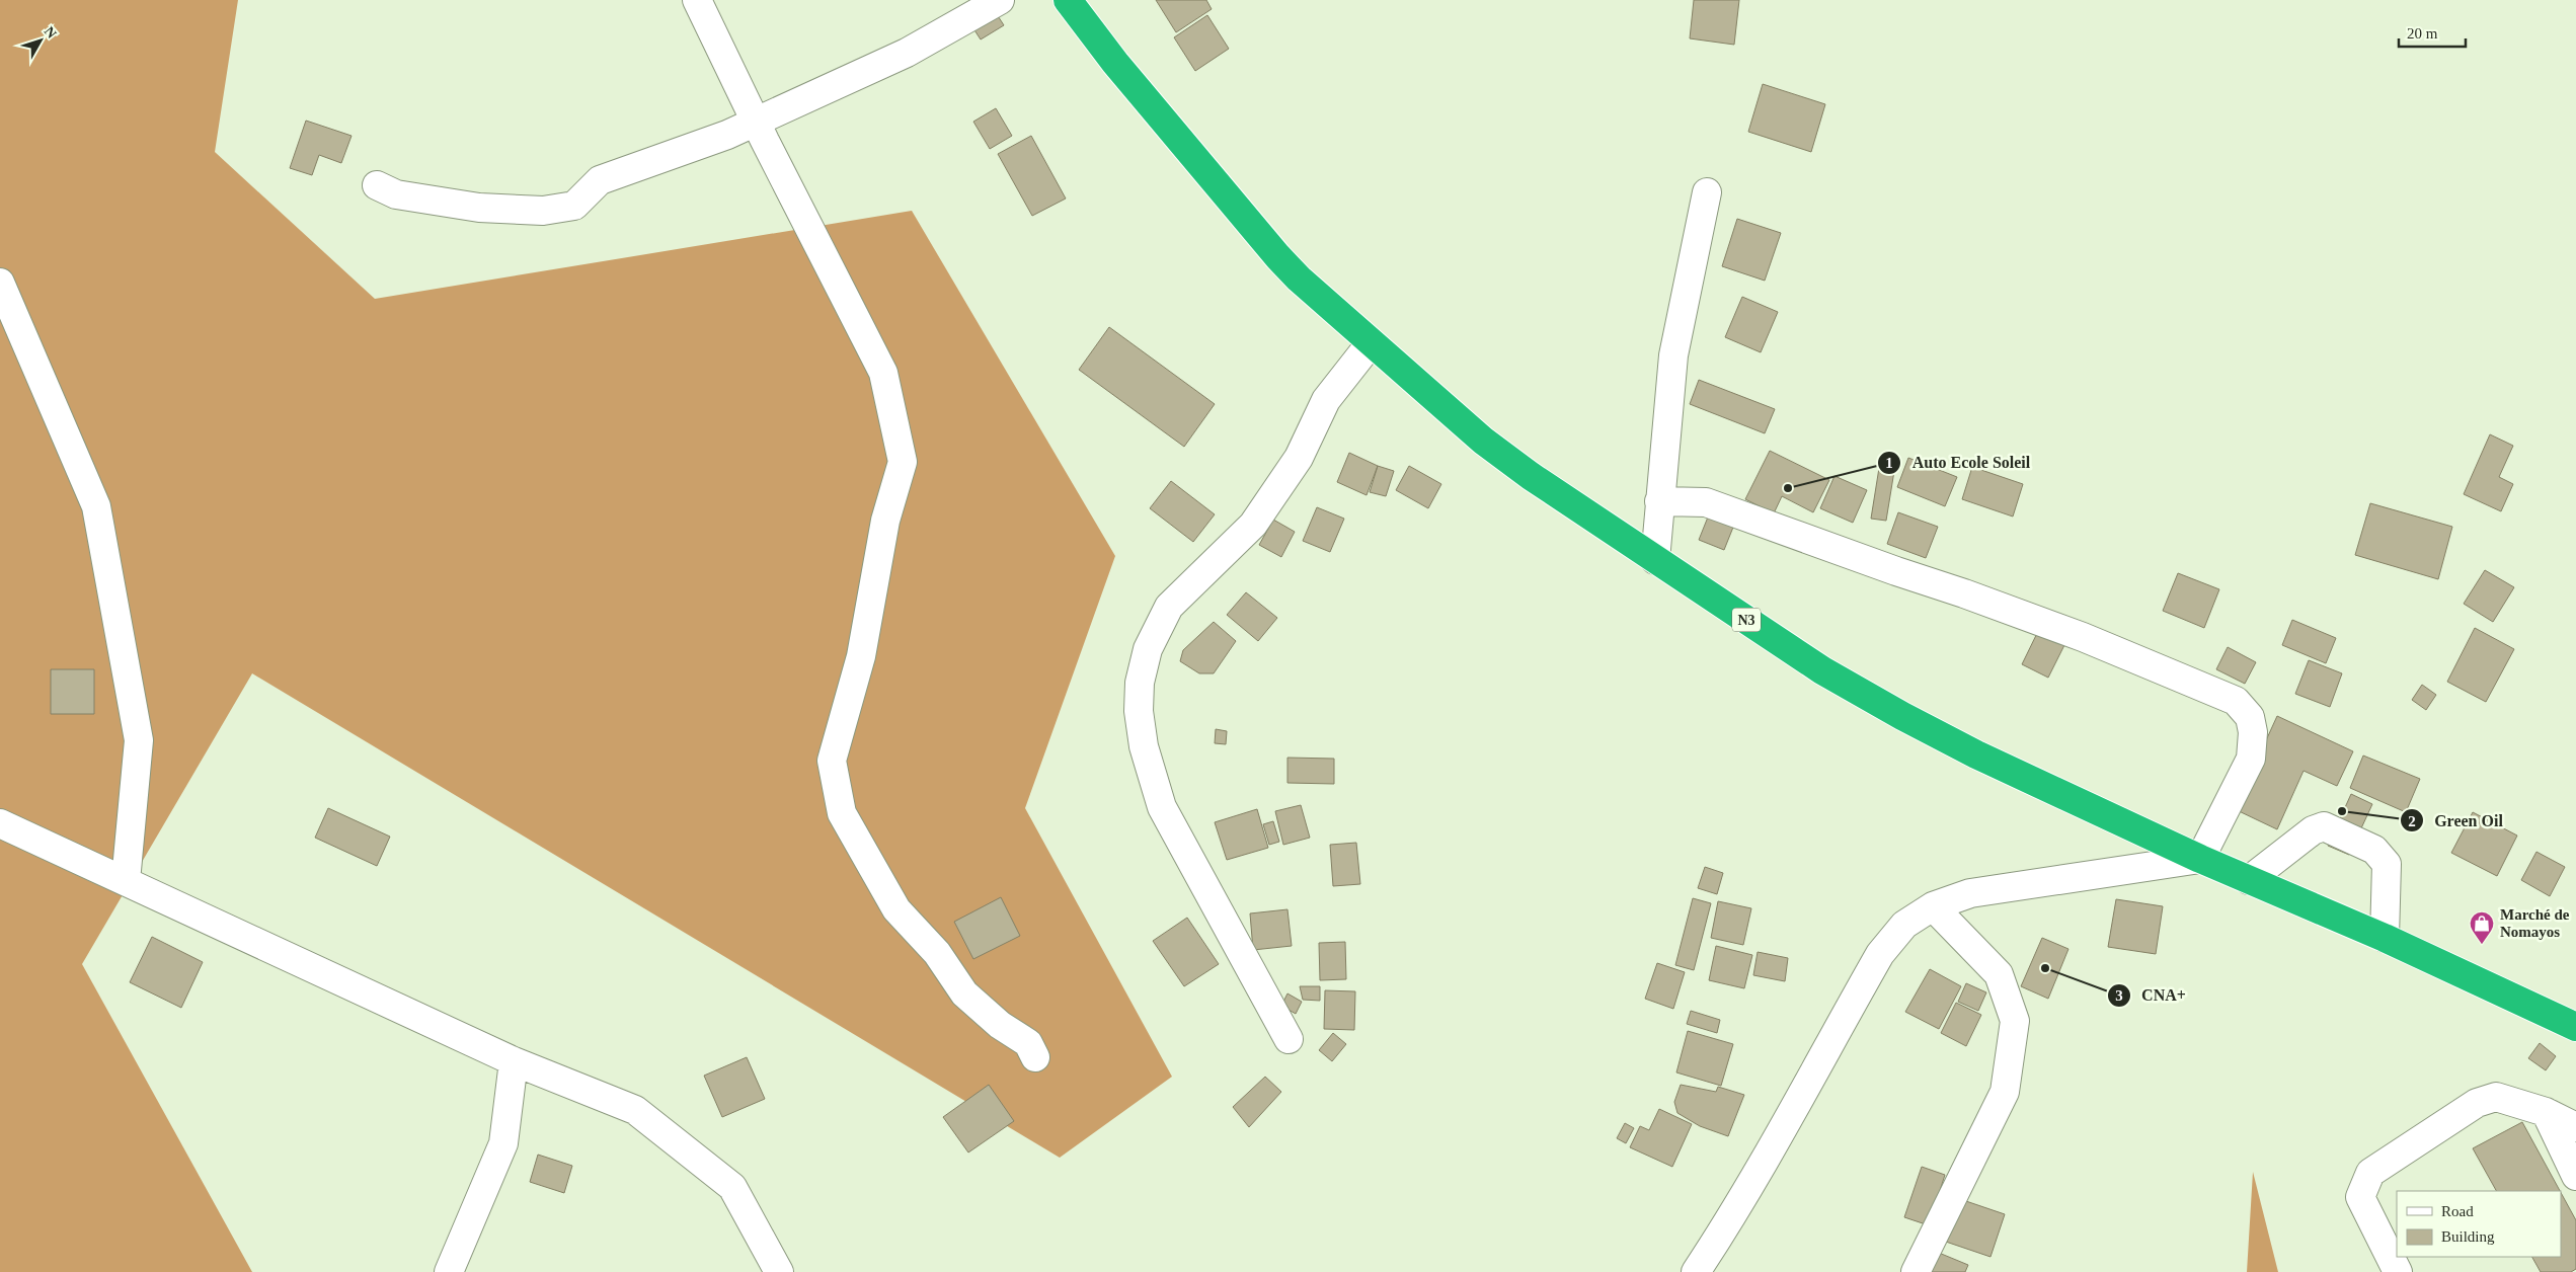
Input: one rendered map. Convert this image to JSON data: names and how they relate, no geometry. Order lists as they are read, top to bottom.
{
  "streets": {
    "highway": ["N3"]
  },
  "places": {
    "other": ["Auto Ecole Soleil", "Green Oil", "CNA+"],
    "shop": ["Marché de Nomayos"]
  },
  "legend": ["Road", "Building"],
  "scale_bar": "20 m",
  "north": "top right"
}
